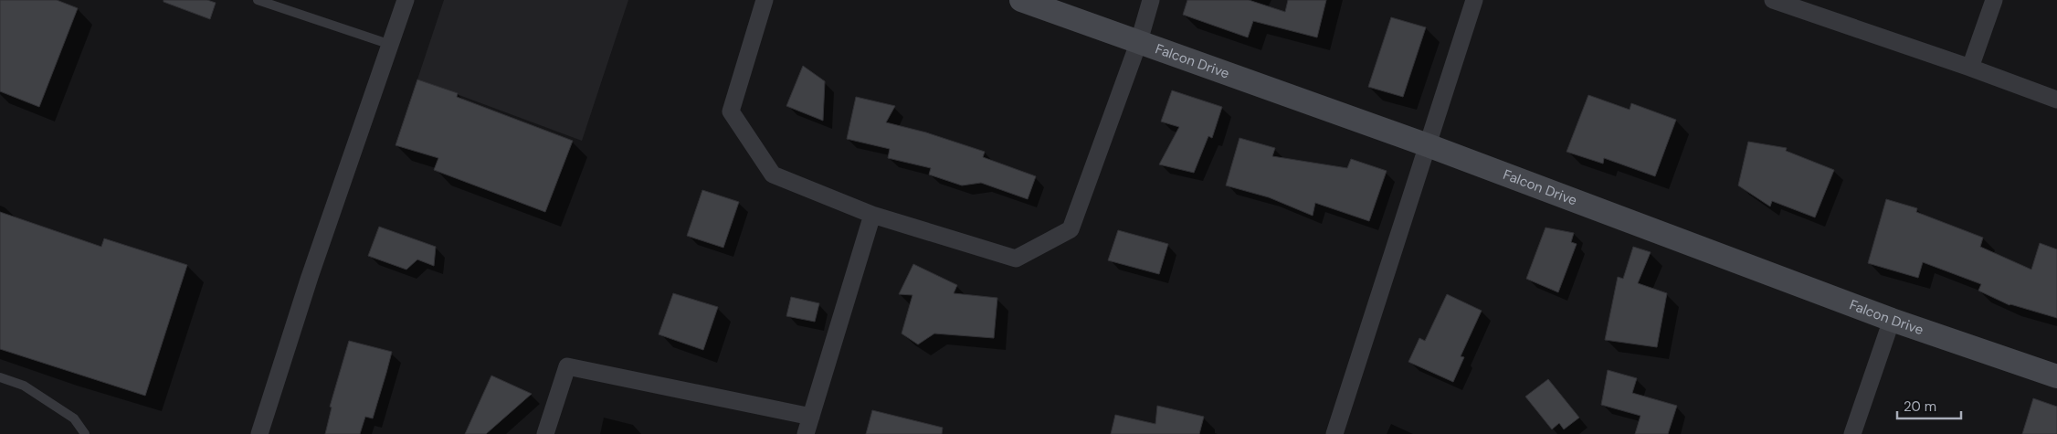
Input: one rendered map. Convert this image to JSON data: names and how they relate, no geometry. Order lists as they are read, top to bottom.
{
  "streets": {
    "street": ["Falcon Drive"]
  },
  "scale_bar": "20 m"
}
